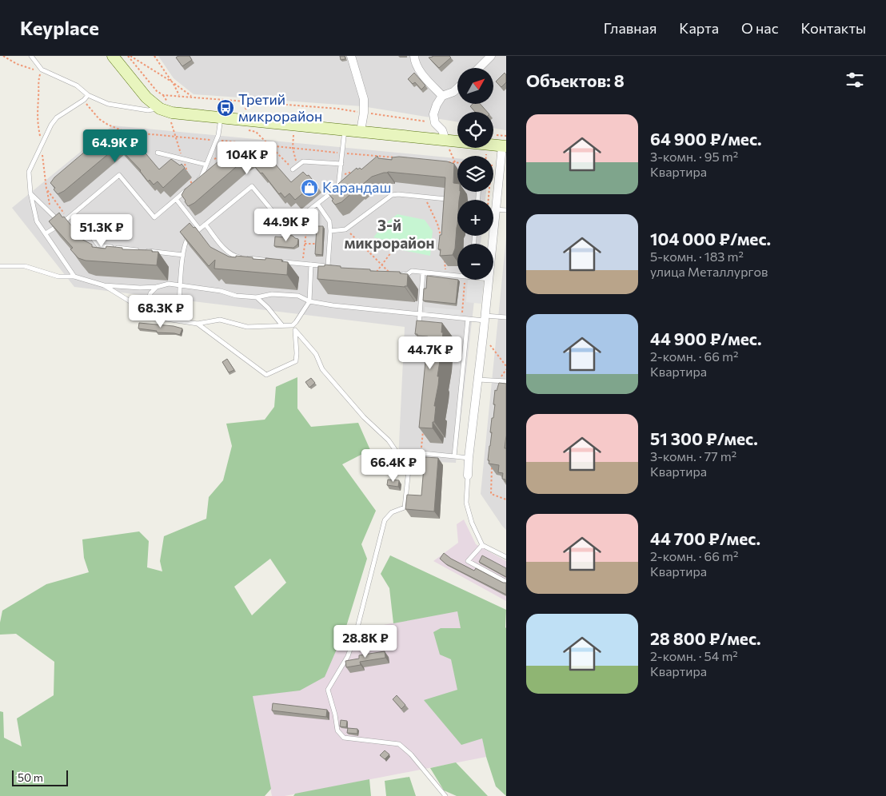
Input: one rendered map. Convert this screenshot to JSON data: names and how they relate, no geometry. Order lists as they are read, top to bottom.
{
  "districts": ["3-й микрорайон"],
  "places": {
    "bus stop": ["Третий микрорайон"],
    "shop": ["Карандаш"]
  },
  "scale_bar": "50 m",
  "north": "top right",
  "page": {
    "header": "Keyplace",
    "nav": [
      "Главная",
      "Карта",
      "О нас",
      "Контакты"
    ],
    "heading": "Объектов: 8",
    "map_buttons": ["+", "−"],
    "list": [
      {
        "name": "64 900 ₽/мес.",
        "note": "3-комн. · 95 m² · Квартира"
      },
      {
        "name": "104 000 ₽/мес.",
        "note": "5-комн. · 183 m² · улица Металлургов"
      },
      {
        "name": "44 900 ₽/мес.",
        "note": "2-комн. · 66 m² · Квартира"
      },
      {
        "name": "51 300 ₽/мес.",
        "note": "3-комн. · 77 m² · Квартира"
      },
      {
        "name": "44 700 ₽/мес.",
        "note": "2-комн. · 66 m² · Квартира"
      },
      {
        "name": "28 800 ₽/мес.",
        "note": "2-комн. · 54 m² · Квартира"
      }
    ],
    "price": [
      "64.9K ₽",
      "104K ₽",
      "44.9K ₽",
      "51.3K ₽",
      "68.3K ₽",
      "44.7K ₽",
      "66.4K ₽",
      "28.8K ₽"
    ],
    "scale": "50 m"
  }
}
